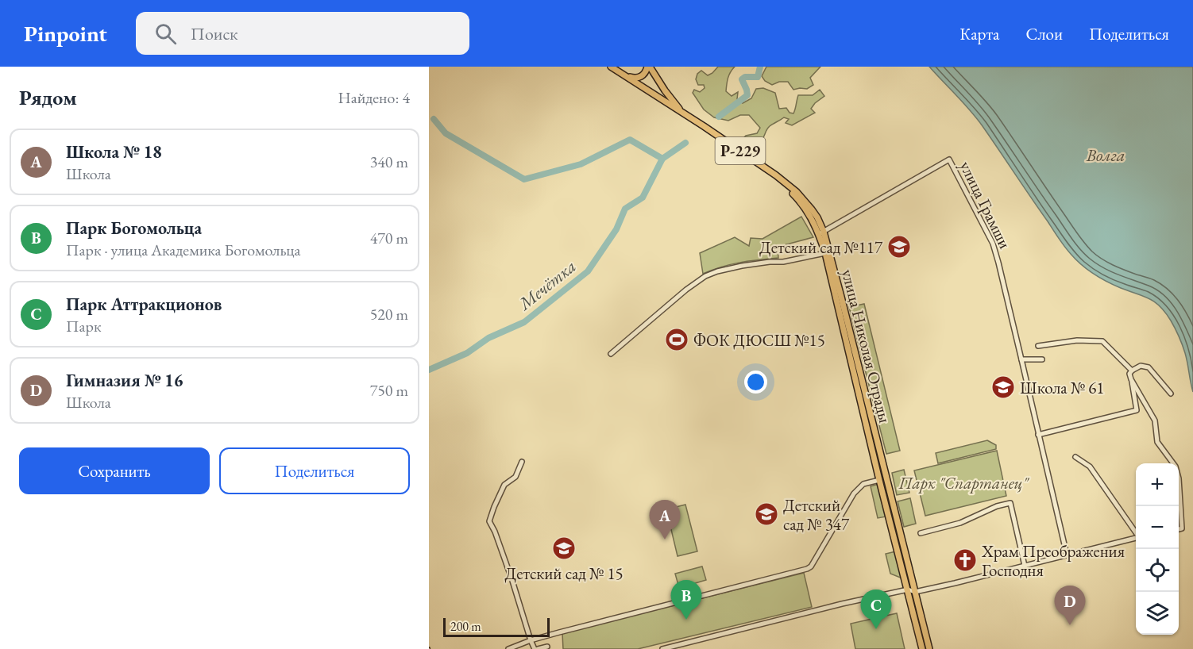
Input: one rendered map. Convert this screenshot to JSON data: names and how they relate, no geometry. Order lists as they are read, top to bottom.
{
  "streets": {
    "main road": ["Р-229", "улица Николая Отрады"],
    "street": ["улица Грамши"]
  },
  "crossings": [
    ["улица Грамши", "улица Николая Отрады"]
  ],
  "water": ["Волга", "Мечётка"],
  "parks": ["Парк \"Спартанец\""],
  "places": {
    "school or university": [
      "Детский сад №117",
      "Школа № 61",
      "Детский сад № 347",
      "Детский сад № 15"
    ],
    "sports": ["ФОК ДЮСШ №15"],
    "church": ["Храм Преображения Господня"]
  },
  "scale_bar": "200 m",
  "page": {
    "header": "Pinpoint",
    "search": "Поиск",
    "nav": ["Карта", "Слои", "Поделиться"],
    "heading": ["Рядом", "Найдено: 4"],
    "list": [
      {
        "mark": "A",
        "name": "Школа № 18",
        "note": "Школа",
        "value": "340 m"
      },
      {
        "mark": "B",
        "name": "Парк Богомольца",
        "note": "Парк · улица Академика Богомольца",
        "value": "470 m"
      },
      {
        "mark": "C",
        "name": "Парк Аттракционов",
        "note": "Парк",
        "value": "520 m"
      },
      {
        "mark": "D",
        "name": "Гимназия № 16",
        "note": "Школа",
        "value": "750 m"
      }
    ],
    "buttons": ["Сохранить", "Поделиться"],
    "map_buttons": ["+", "−"],
    "pins": [
      "A",
      "B",
      "D",
      "C"
    ],
    "scale": "200 m"
  }
}
